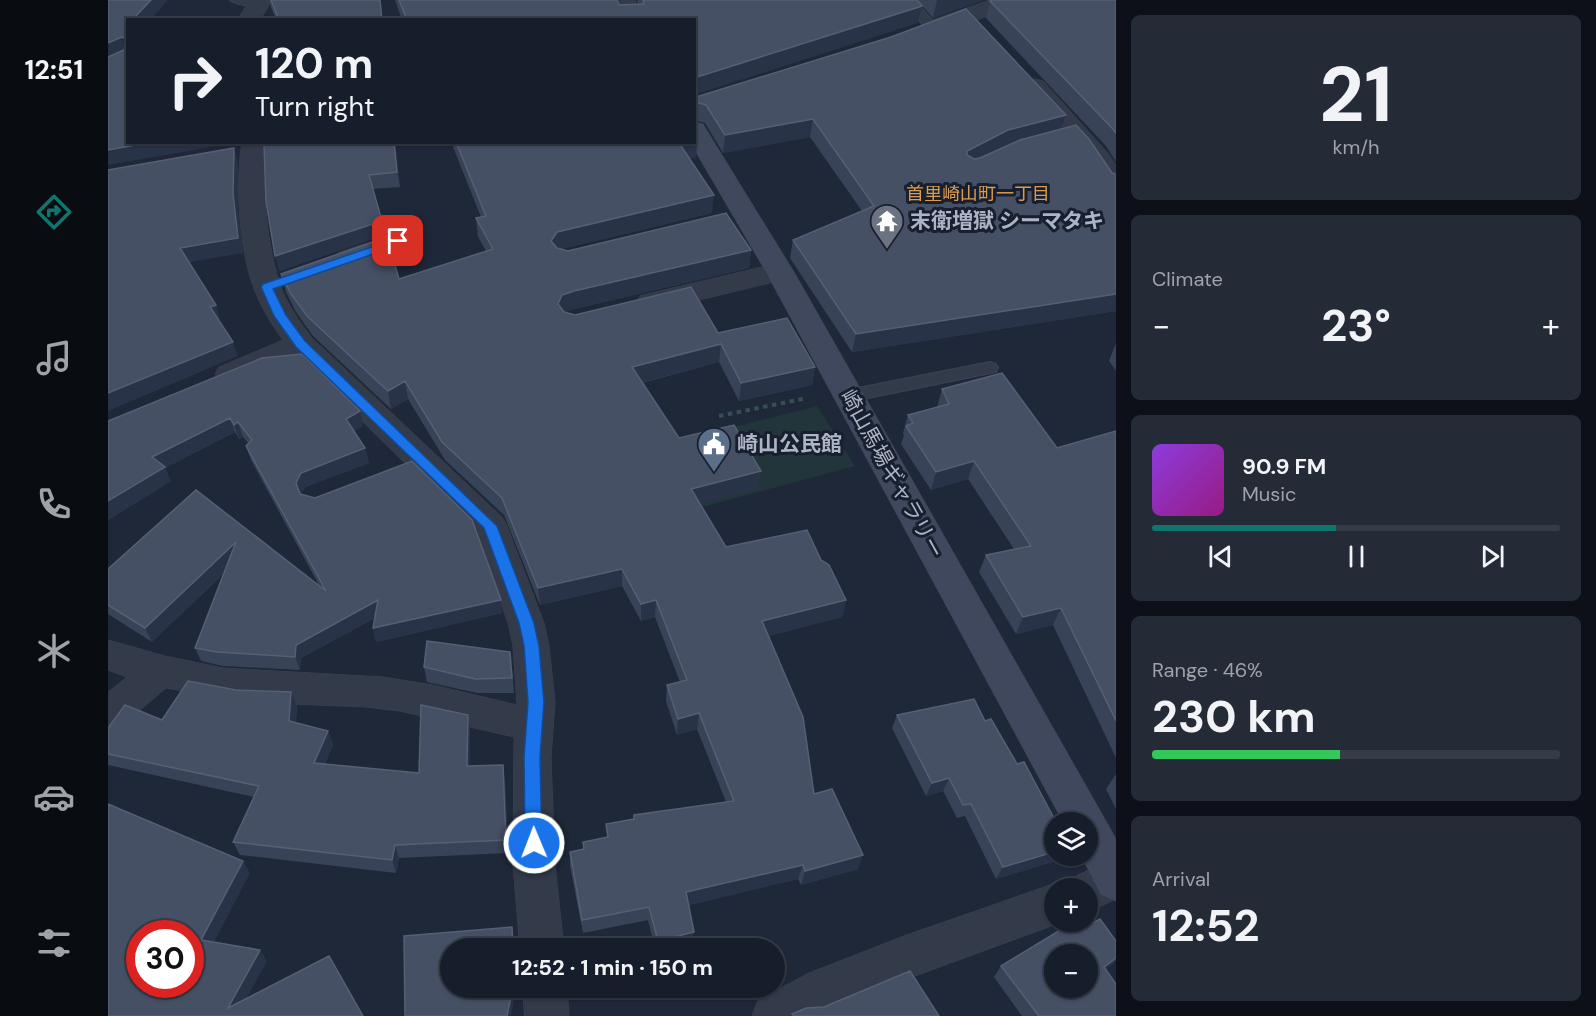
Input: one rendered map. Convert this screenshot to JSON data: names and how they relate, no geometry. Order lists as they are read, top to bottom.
{
  "streets": {
    "street": ["崎山馬場ギャラリー"]
  },
  "districts": ["首里崎山町一丁目"],
  "places": {
    "temple": ["末衛増獄 シーマタキ"],
    "public building": ["崎山公民館"]
  },
  "page": {
    "tabs": "12:51",
    "tile": [
      ["21", "km/h"],
      "Climate",
      ["Range · 46%", "230 km"],
      ["Arrival", "12:52"]
    ],
    "turn": ["120 m", "Turn right"],
    "heat": ["−", "23°", "+"],
    "song": ["90.9 FM", "Music"],
    "map_buttons": ["+", "−"],
    "limit": "30",
    "trip": "12:52 · 1 min · 150 m"
  }
}
